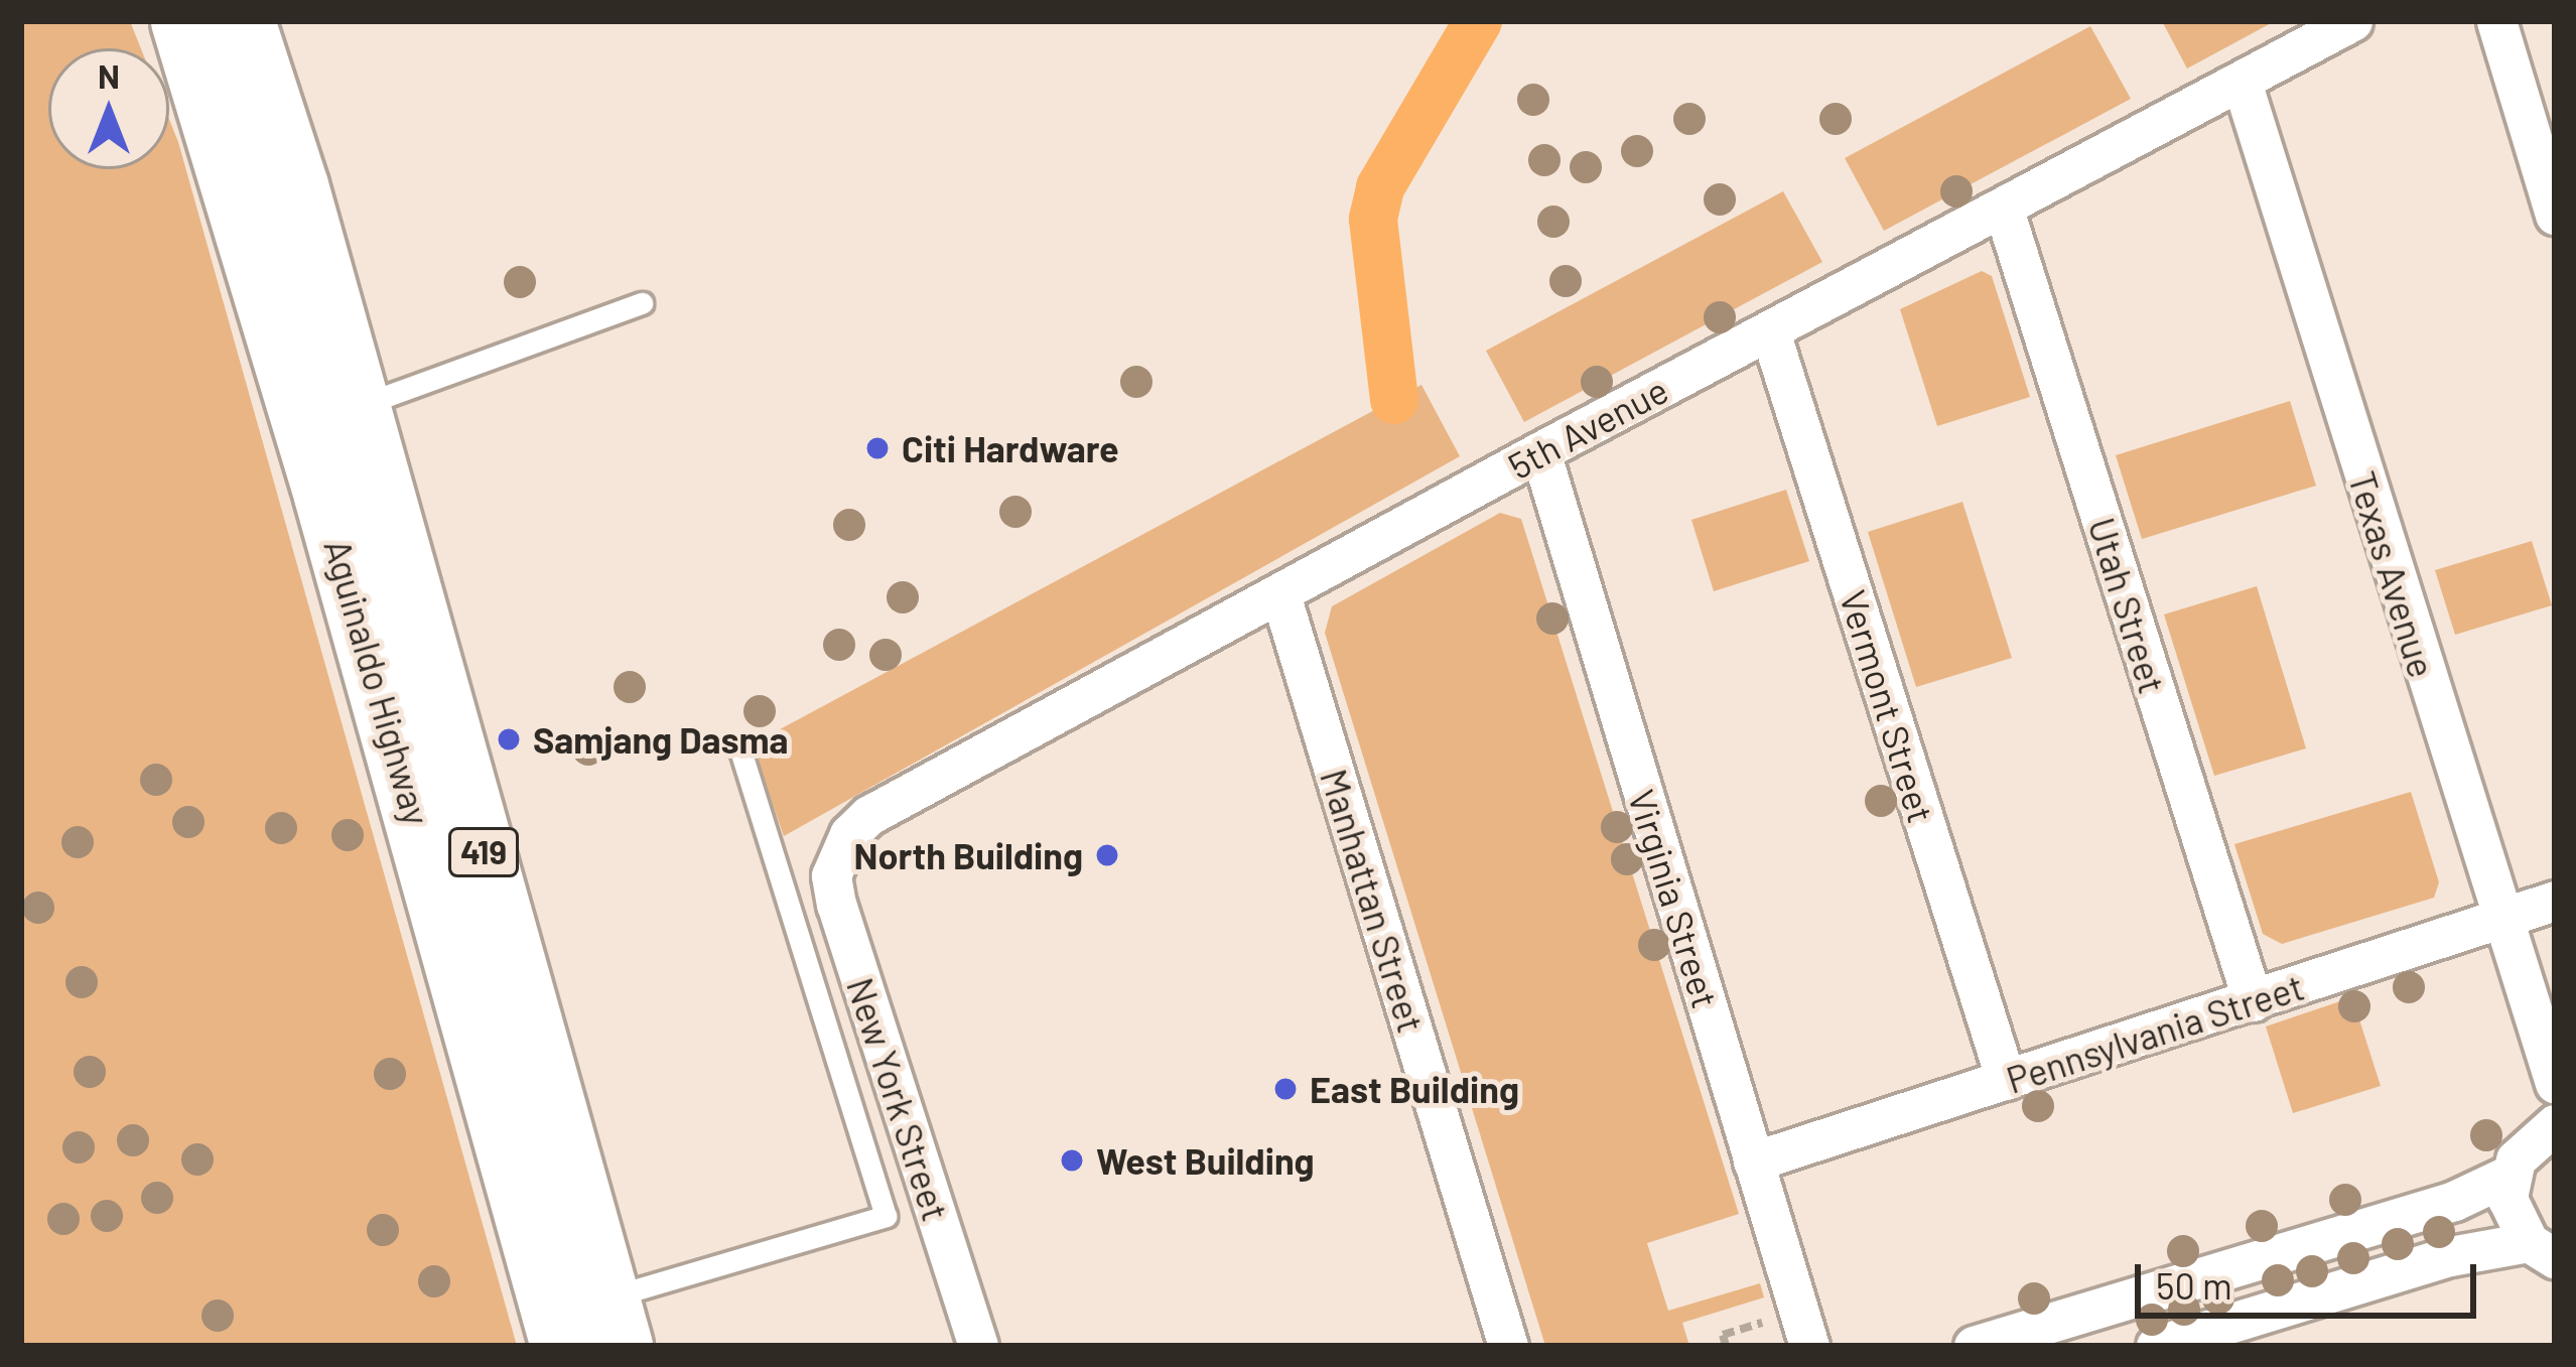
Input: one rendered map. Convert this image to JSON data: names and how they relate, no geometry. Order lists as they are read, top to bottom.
{
  "streets": {
    "main road": ["Aguinaldo Highway", "419"],
    "street": [
      "5th Avenue",
      "Texas Avenue",
      "Utah Street",
      "Vermont Street",
      "Virginia Street",
      "Manhattan Street",
      "Pennsylvania Street",
      "New York Street"
    ]
  },
  "crossings": [
    ["5th Avenue", "Texas Avenue"],
    ["5th Avenue", "Utah Street"],
    ["5th Avenue", "Vermont Street"],
    ["5th Avenue", "Virginia Street"],
    ["5th Avenue", "Manhattan Street"],
    ["5th Avenue", "New York Street"],
    ["Texas Avenue", "Pennsylvania Street"],
    ["Utah Street", "Pennsylvania Street"],
    ["Vermont Street", "Pennsylvania Street"],
    ["Virginia Street", "Pennsylvania Street"]
  ],
  "places": [
    "Citi Hardware",
    "Samjang Dasma",
    "North Building",
    "East Building",
    "West Building"
  ],
  "scale_bar": "50 m",
  "north": "top"
}
